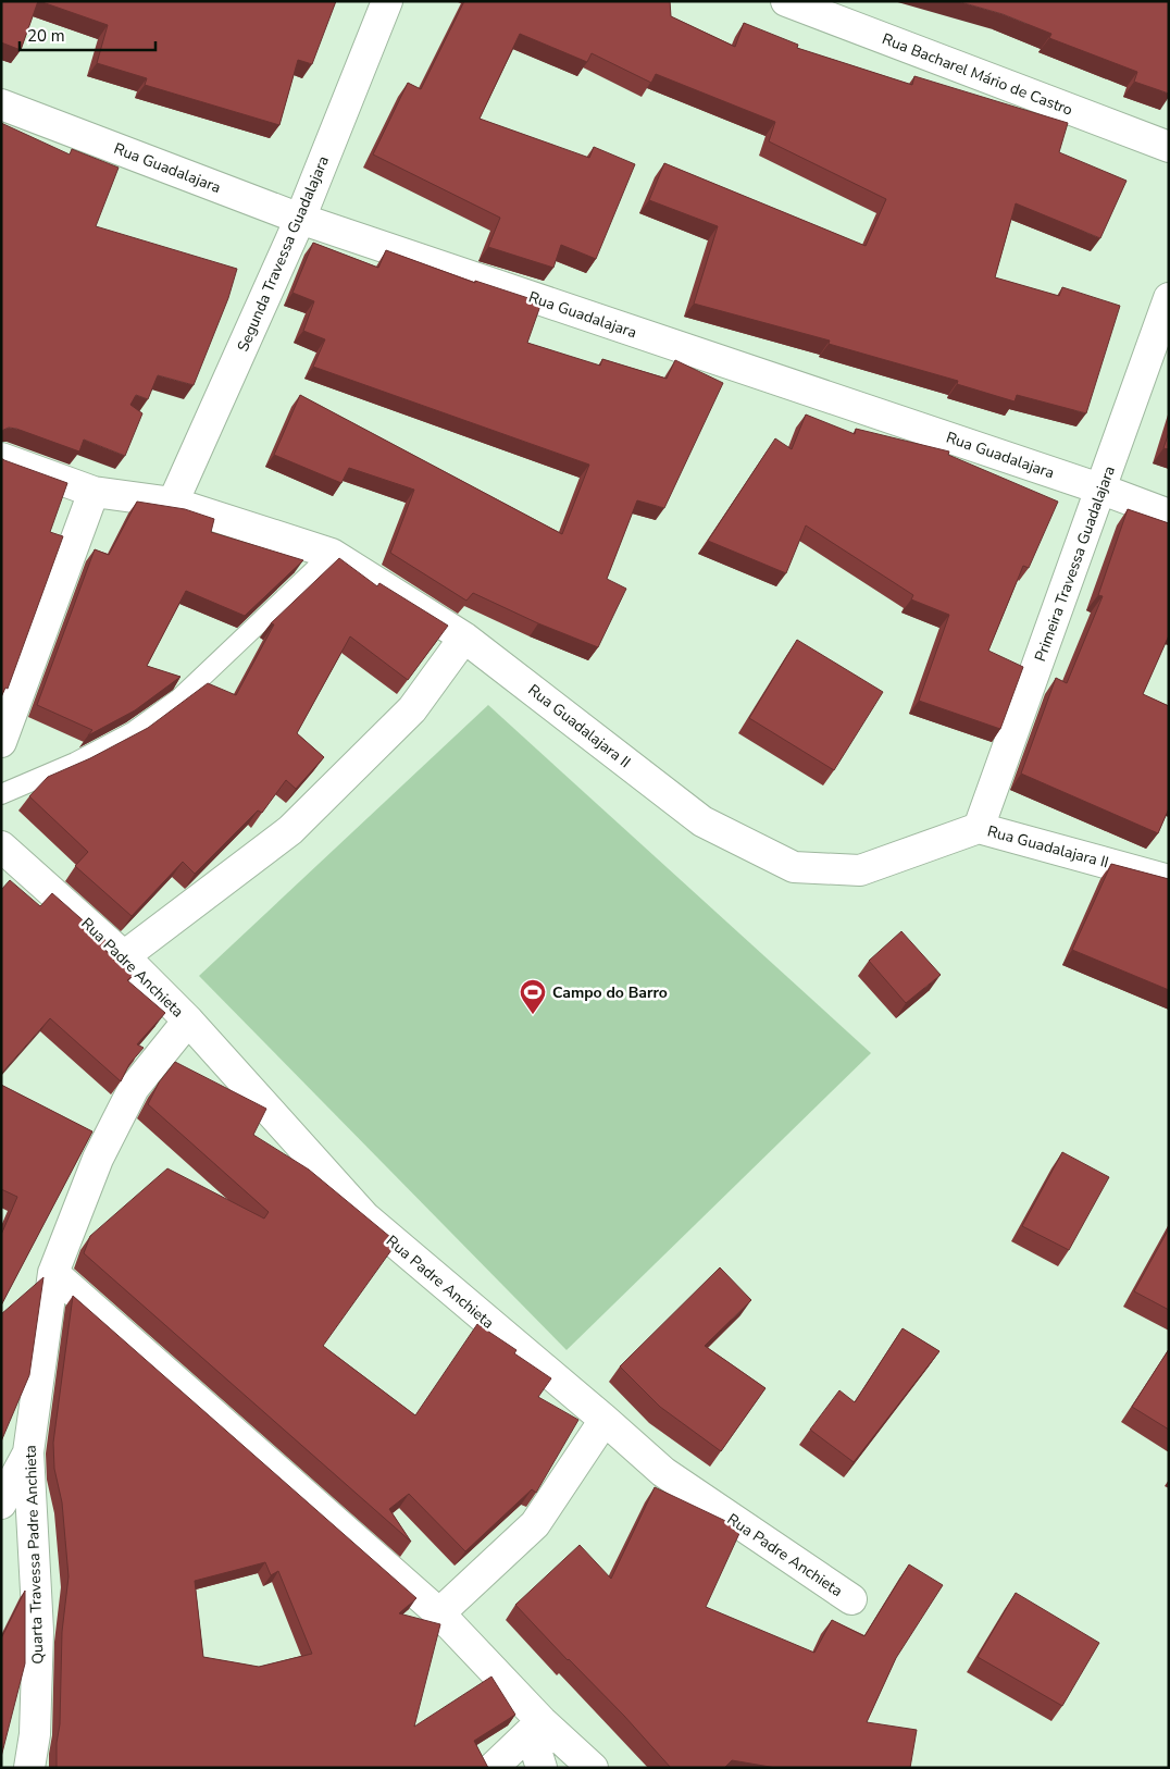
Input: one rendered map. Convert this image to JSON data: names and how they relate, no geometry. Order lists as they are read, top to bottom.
{
  "streets": {
    "street": [
      "Rua Bacharel Mário de Castro",
      "Rua Guadalajara",
      "Segunda Travessa Guadalajara",
      "Primeira Travessa Guadalajara",
      "Rua Guadalajara II",
      "Rua Padre Anchieta",
      "Quarta Travessa Padre Anchieta"
    ]
  },
  "crossings": [
    ["Rua Guadalajara", "Segunda Travessa Guadalajara"],
    ["Rua Guadalajara", "Primeira Travessa Guadalajara"],
    ["Segunda Travessa Guadalajara", "Rua Guadalajara II"],
    ["Primeira Travessa Guadalajara", "Rua Guadalajara II"],
    ["Rua Padre Anchieta", "Quarta Travessa Padre Anchieta"]
  ],
  "places": {
    "sports": ["Campo do Barro"]
  },
  "scale_bar": "20 m"
}
